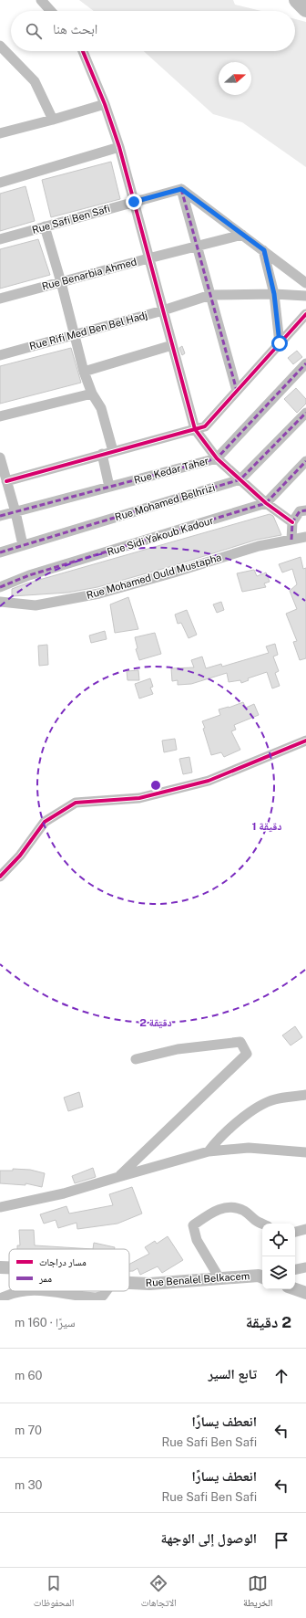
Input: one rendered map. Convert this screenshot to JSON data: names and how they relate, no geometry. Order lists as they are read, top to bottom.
{
  "streets": {
    "street": [
      "Rue Safi Ben Safi",
      "Rue Benarbia Ahmed",
      "Rue Rifi Med Ben Bel Hadj",
      "Rue Kedar Taher",
      "Rue Mohamed Belhrizi",
      "Rue Sidi Yakoub Kadour",
      "Rue Mohamed Ould Mustapha",
      "Rue Benalel Belkacem"
    ]
  },
  "legend": ["مسار دراجات", "ممر"],
  "north": "right",
  "page": {
    "search": "ابحث هنا",
    "heading": ["2 دقيقة", "سيرًا · 160 m"],
    "list": [
      ["تابع السير", "60 m"],
      ["انعطف يسارًا", "Rue Safi Ben Safi", "70 m"],
      ["انعطف يسارًا", "Rue Safi Ben Safi", "30 m"],
      "الوصول إلى الوجهة"
    ],
    "nav": ["الخريطة", "الاتجاهات", "المحفوظات"]
  },
  "rings": ["1 دقيقة", "2 دقيقة"]
}
